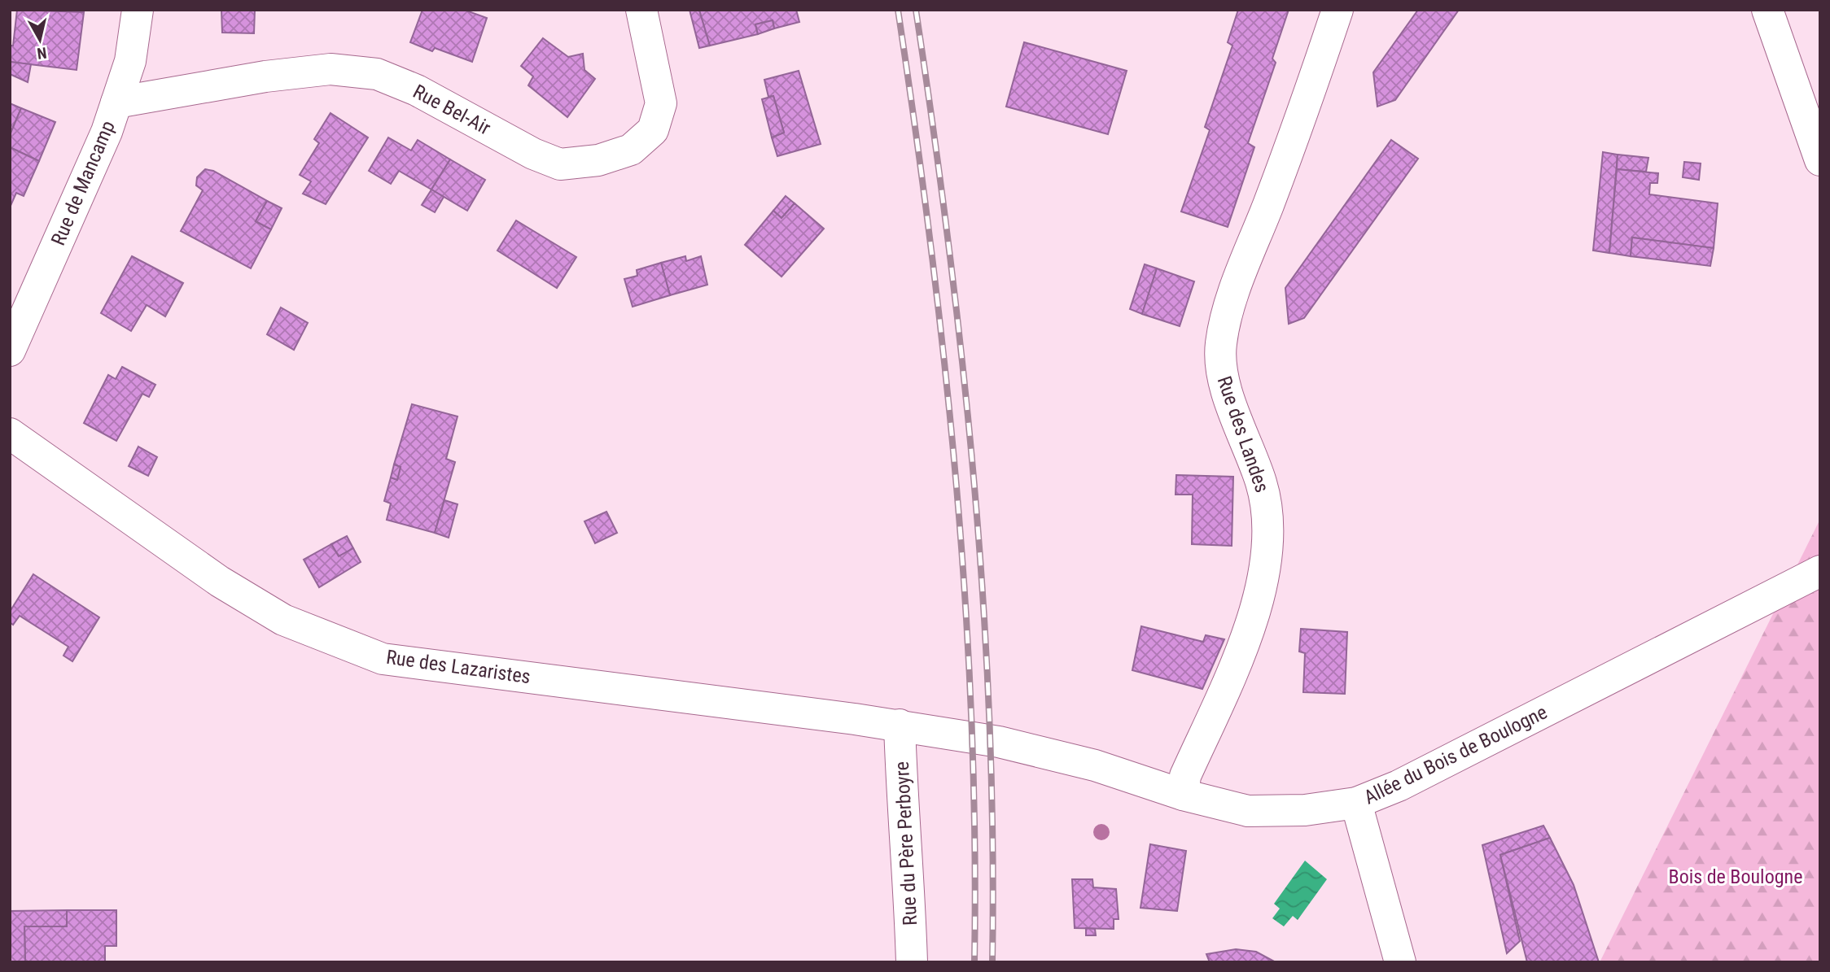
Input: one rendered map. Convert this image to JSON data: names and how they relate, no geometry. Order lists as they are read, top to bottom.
{
  "streets": {
    "street": [
      "Rue Bel-Air",
      "Rue de Mancamp",
      "Rue des Landes",
      "Rue des Lazaristes",
      "Allée du Bois de Boulogne",
      "Rue du Père Perboyre"
    ]
  },
  "crossings": [
    ["Rue Bel-Air", "Rue de Mancamp"],
    ["Rue des Landes", "Allée du Bois de Boulogne"],
    ["Rue des Lazaristes", "Allée du Bois de Boulogne"],
    ["Rue des Lazaristes", "Rue du Père Perboyre"],
    ["Allée du Bois de Boulogne", "Rue du Père Perboyre"]
  ],
  "parks": ["Bois de Boulogne"],
  "north": "bottom"
}
